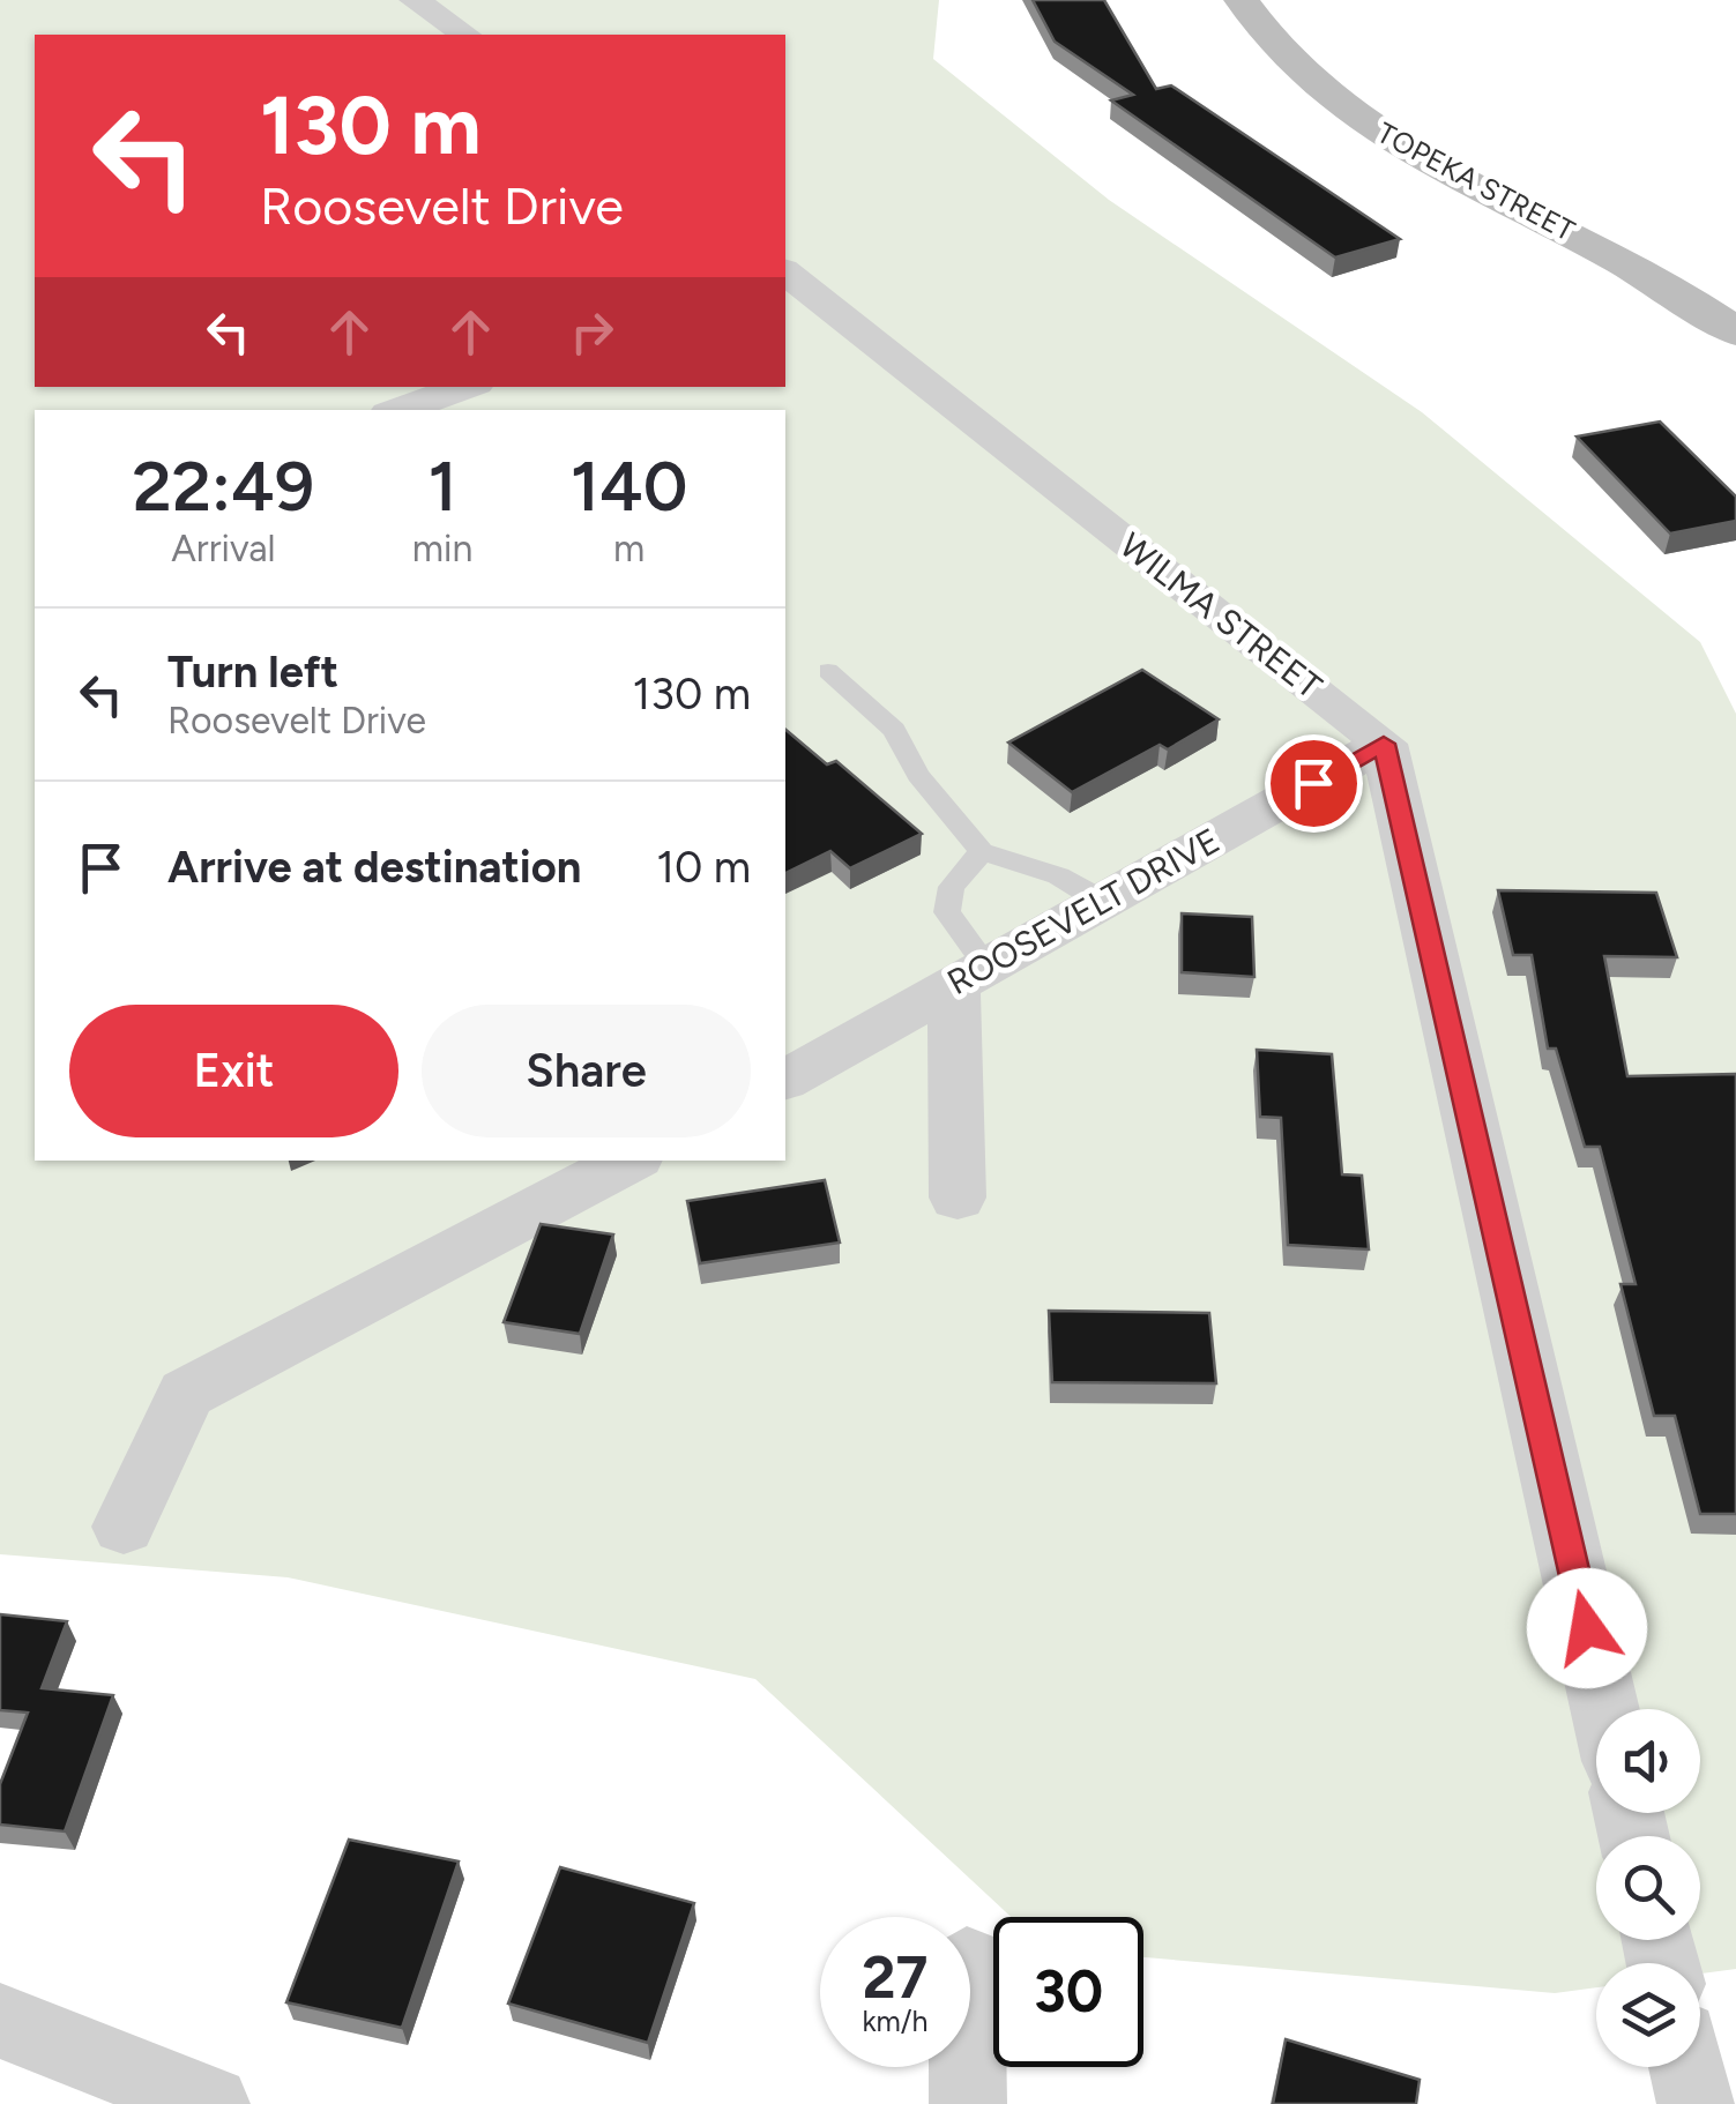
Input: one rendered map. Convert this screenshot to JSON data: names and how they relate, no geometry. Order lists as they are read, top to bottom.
{
  "streets": {
    "street": ["TOPEKA STREET", "WILMA STREET", "ROOSEVELT DRIVE"]
  },
  "crossings": [
    ["WILMA STREET", "ROOSEVELT DRIVE"]
  ],
  "page": {
    "turn": ["130 m", "Roosevelt Drive"],
    "eta": [
      "22:49",
      "Arrival",
      "1",
      "min",
      "140",
      "m"
    ],
    "list": [
      {
        "name": "Turn left",
        "note": "Roosevelt Drive",
        "value": "130 m"
      },
      {
        "name": "Arrive at destination",
        "value": "10 m"
      }
    ],
    "buttons": ["Exit", "Share"],
    "speed": "27 km/h",
    "limit": "30"
  }
}
